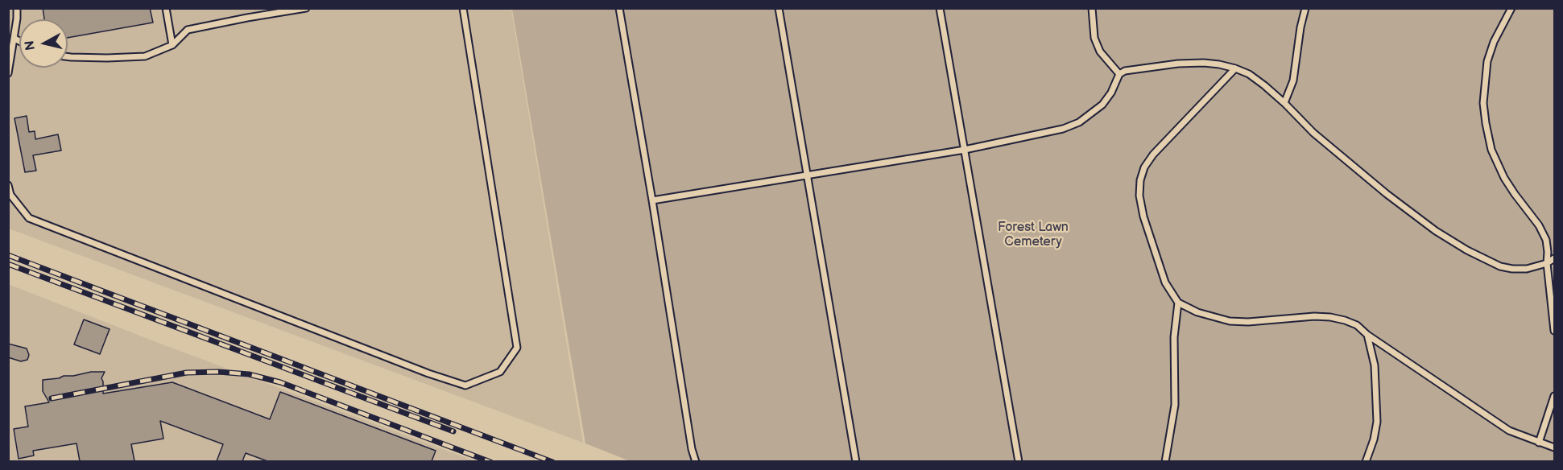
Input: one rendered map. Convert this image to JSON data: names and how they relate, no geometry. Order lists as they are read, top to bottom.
{
  "parks": ["Forest Lawn Cemetery"],
  "north": "left"
}
